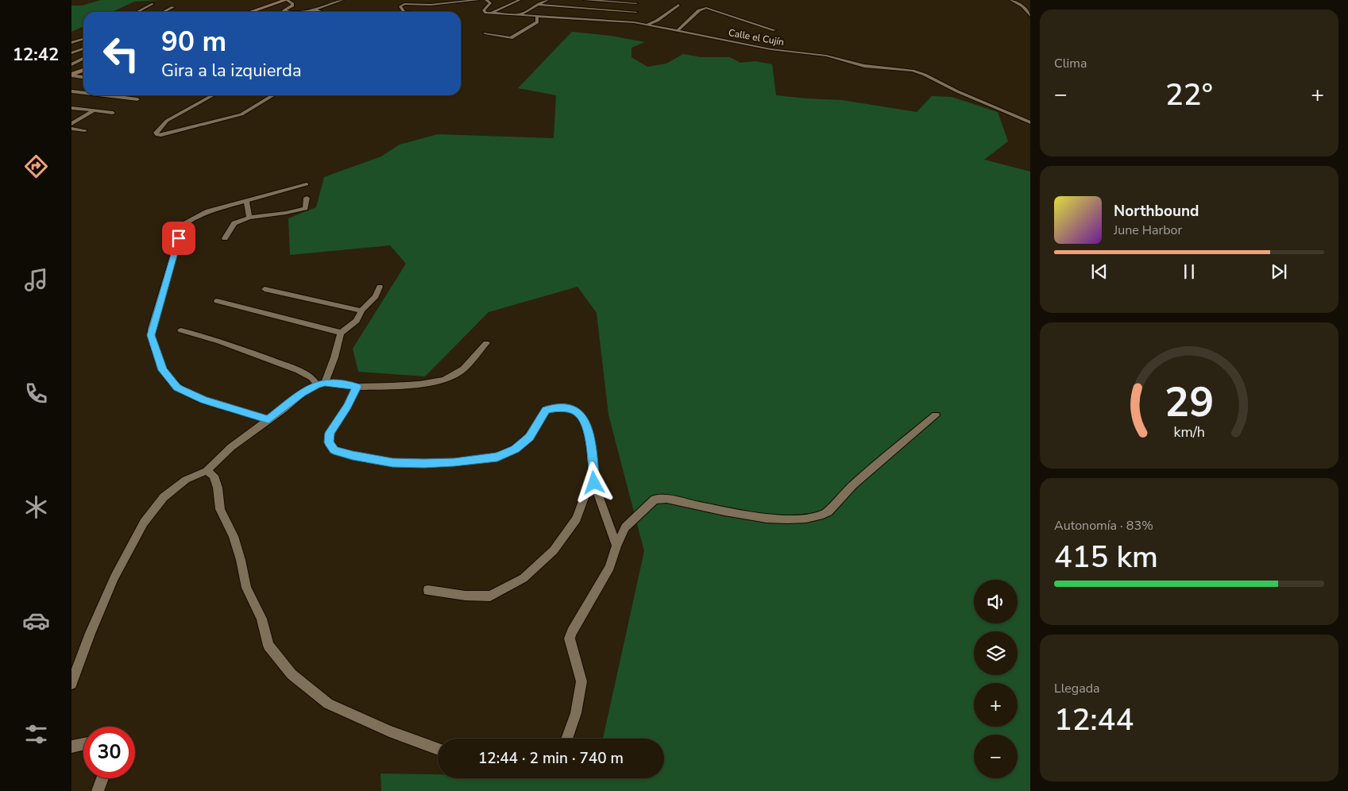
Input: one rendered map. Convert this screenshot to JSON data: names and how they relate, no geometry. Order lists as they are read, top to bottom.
{
  "streets": {
    "street": ["Calle el Cujín"]
  },
  "page": {
    "tabs": "12:42",
    "tile": [
      "Clima",
      ["Autonomía · 83%", "415 km"],
      ["Llegada", "12:44"]
    ],
    "turn": ["90 m", "Gira a la izquierda"],
    "heat": ["−", "22°", "+"],
    "song": ["Northbound", "June Harbor"],
    "map_buttons": ["+", "−"],
    "limit": "30",
    "trip": "12:44 · 2 min · 740 m",
    "gauge": ["29", "km/h"]
  }
}
